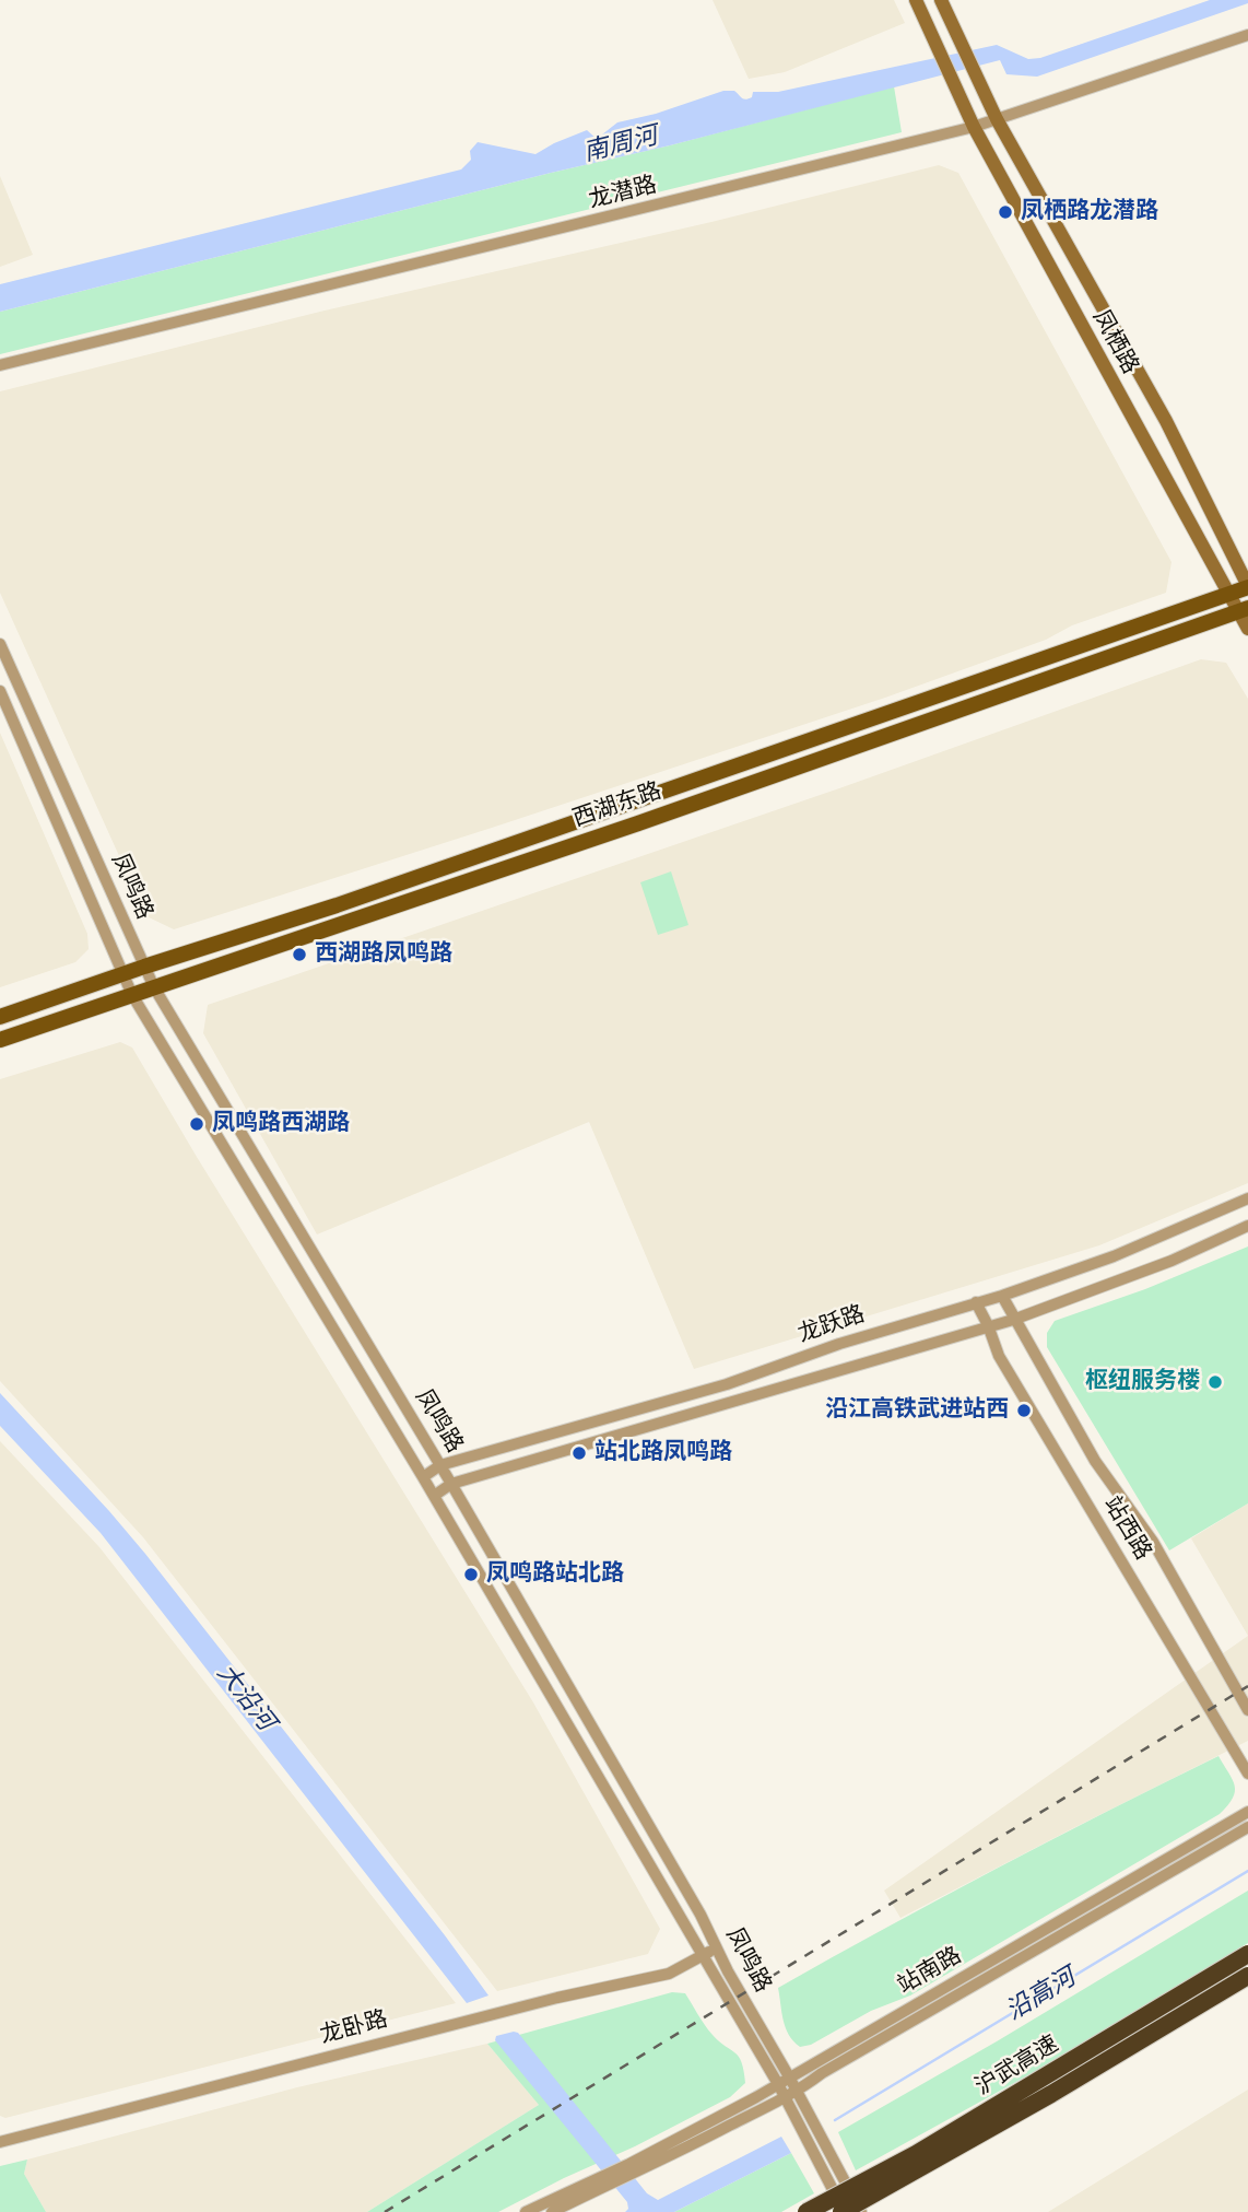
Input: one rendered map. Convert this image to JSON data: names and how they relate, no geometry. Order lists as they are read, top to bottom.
{
  "streets": {
    "highway": ["沪武高速"],
    "main road": ["凤栖路", "西湖东路"],
    "street": [
      "龙潜路",
      "凤鸣路",
      "龙跃路",
      "站西路",
      "站南路",
      "龙卧路"
    ]
  },
  "crossings": [
    ["龙潜路", "凤栖路"],
    ["凤栖路", "西湖东路"],
    ["西湖东路", "凤鸣路"],
    ["凤鸣路", "龙跃路"],
    ["凤鸣路", "站南路"],
    ["凤鸣路", "龙卧路"],
    ["凤鸣路", "沪武高速"],
    ["龙跃路", "站西路"]
  ],
  "water": ["南周河", "大沿河", "沿高河"],
  "places": [
    "凤栖路龙潜路",
    "西湖路凤鸣路",
    "凤鸣路西湖路",
    "枢纽服务楼",
    "沿江高铁武进站西",
    "站北路凤鸣路",
    "凤鸣路站北路"
  ]
}
